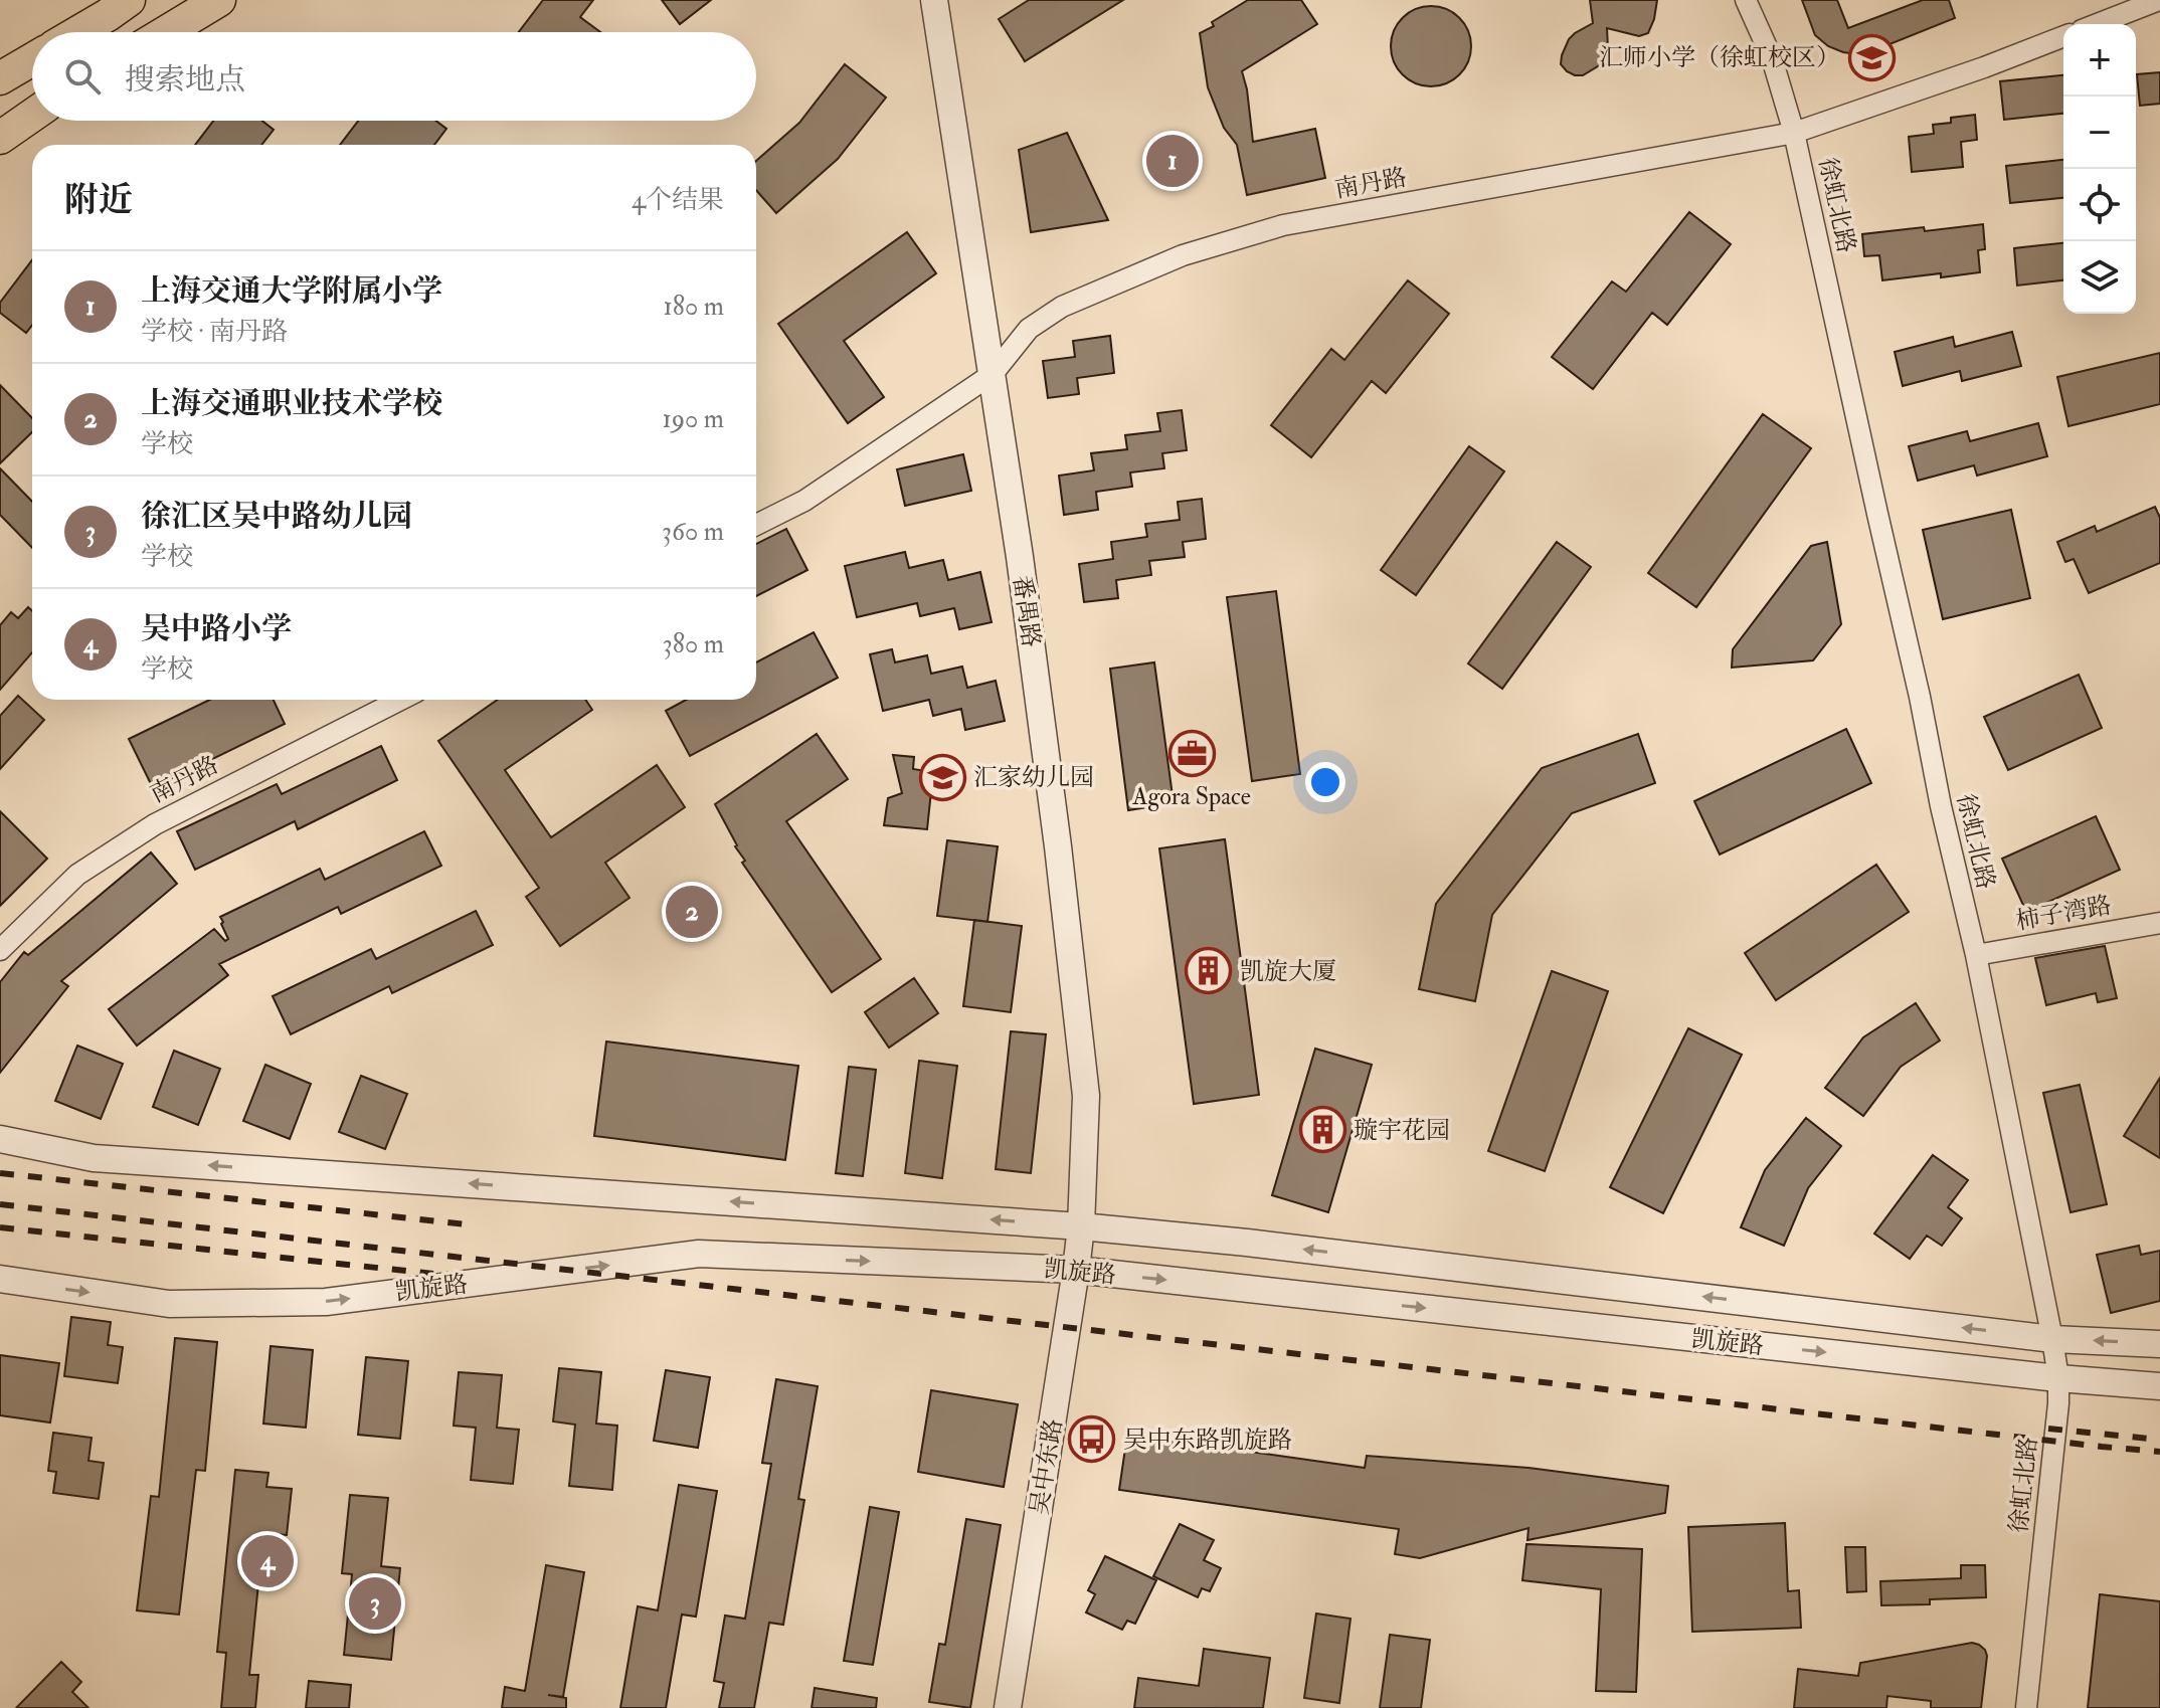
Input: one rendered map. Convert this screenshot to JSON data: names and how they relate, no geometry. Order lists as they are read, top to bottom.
{
  "streets": {
    "street": [
      "南丹路",
      "徐虹北路",
      "番禺路",
      "柿子湾路",
      "凯旋路",
      "吴中东路"
    ]
  },
  "crossings": [
    ["南丹路", "徐虹北路"],
    ["南丹路", "番禺路"],
    ["徐虹北路", "柿子湾路"],
    ["徐虹北路", "凯旋路"],
    ["番禺路", "凯旋路"],
    ["番禺路", "吴中东路"],
    ["凯旋路", "吴中东路"]
  ],
  "places": {
    "school or university": ["汇师小学（徐虹校区）", "汇家幼儿园"],
    "office": ["Agora Space"],
    "building": ["凯旋大厦", "璇宇花园"],
    "bus stop": ["吴中东路凯旋路"]
  },
  "page": {
    "map_buttons": ["+", "−"],
    "search": "搜索地点",
    "pins": [
      "1",
      "2",
      "4",
      "3"
    ],
    "heading": ["附近", "4个结果"],
    "list": [
      {
        "mark": "1",
        "name": "上海交通大学附属小学",
        "note": "学校 · 南丹路",
        "value": "180 m"
      },
      {
        "mark": "2",
        "name": "上海交通职业技术学校",
        "note": "学校",
        "value": "190 m"
      },
      {
        "mark": "3",
        "name": "徐汇区吴中路幼儿园",
        "note": "学校",
        "value": "360 m"
      },
      {
        "mark": "4",
        "name": "吴中路小学",
        "note": "学校",
        "value": "380 m"
      }
    ]
  }
}
